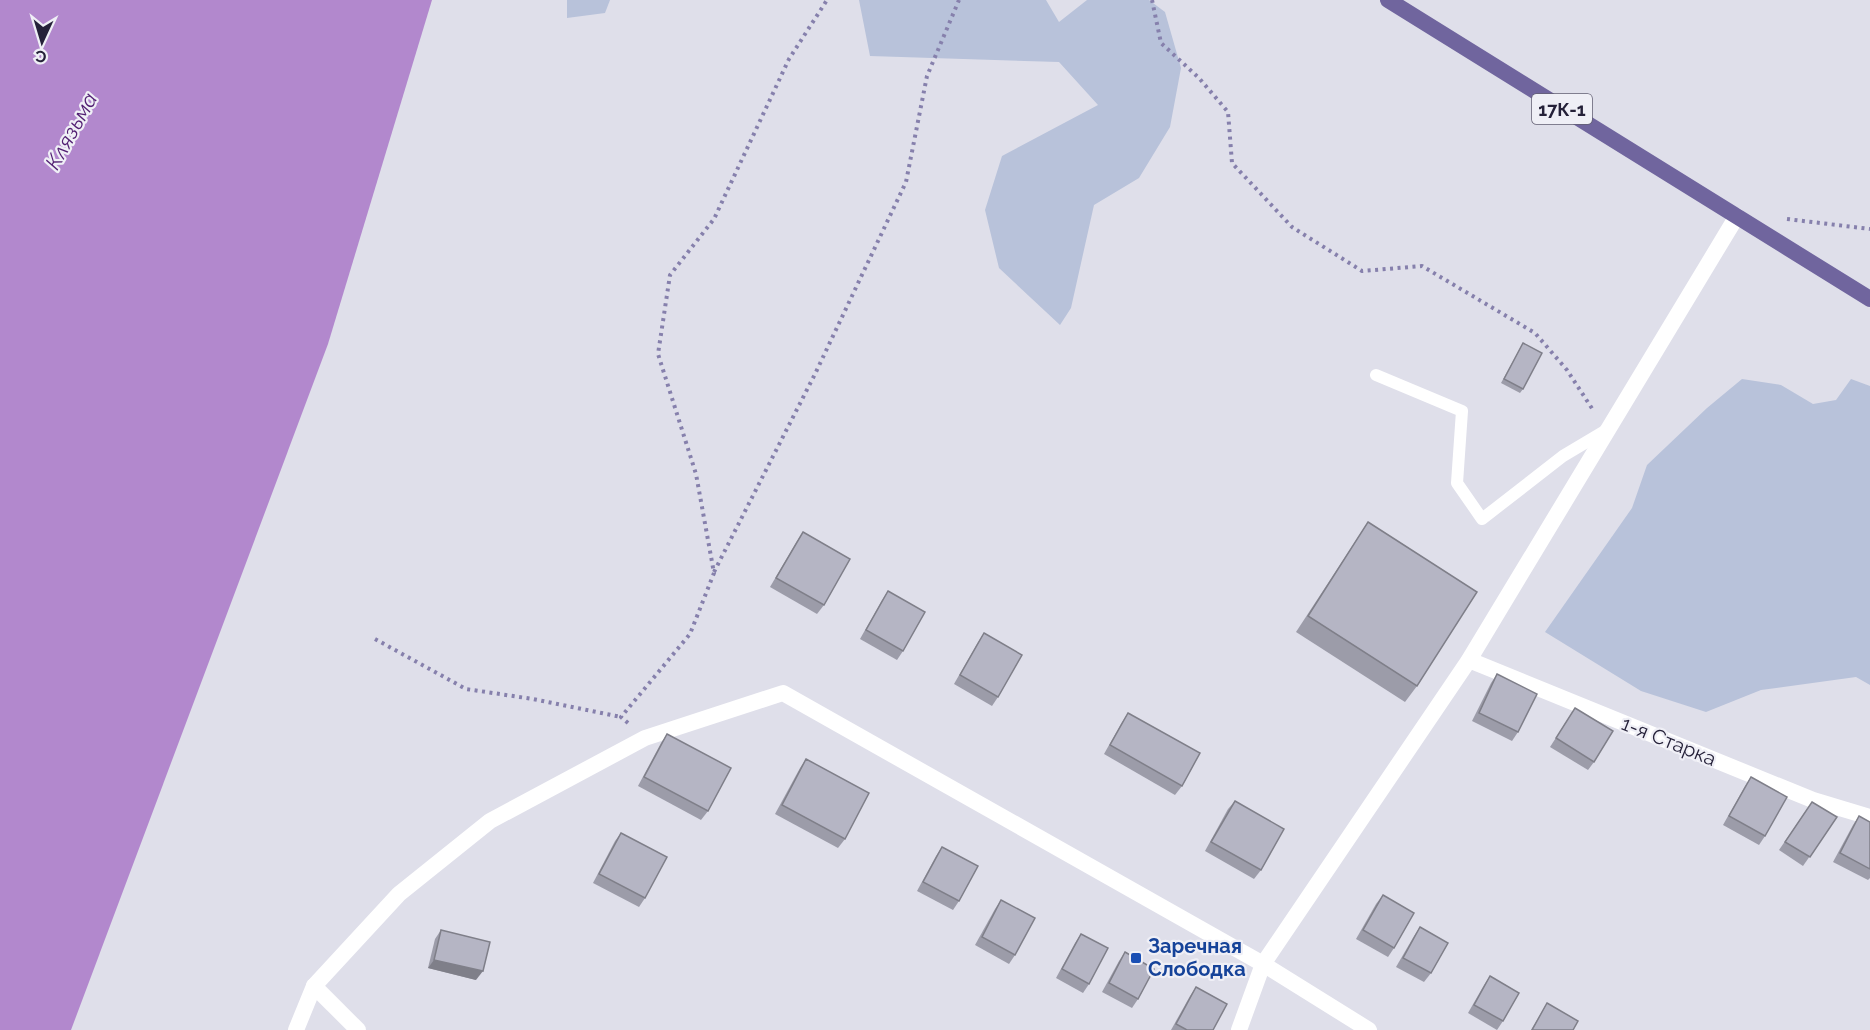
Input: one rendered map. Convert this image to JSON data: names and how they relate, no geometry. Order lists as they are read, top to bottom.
{
  "streets": {
    "main road": ["17К-1"],
    "street": ["1-я Старка"]
  },
  "water": ["Клязьма"],
  "places": {
    "transit": ["Заречная Слободка"]
  },
  "north": "bottom"
}
